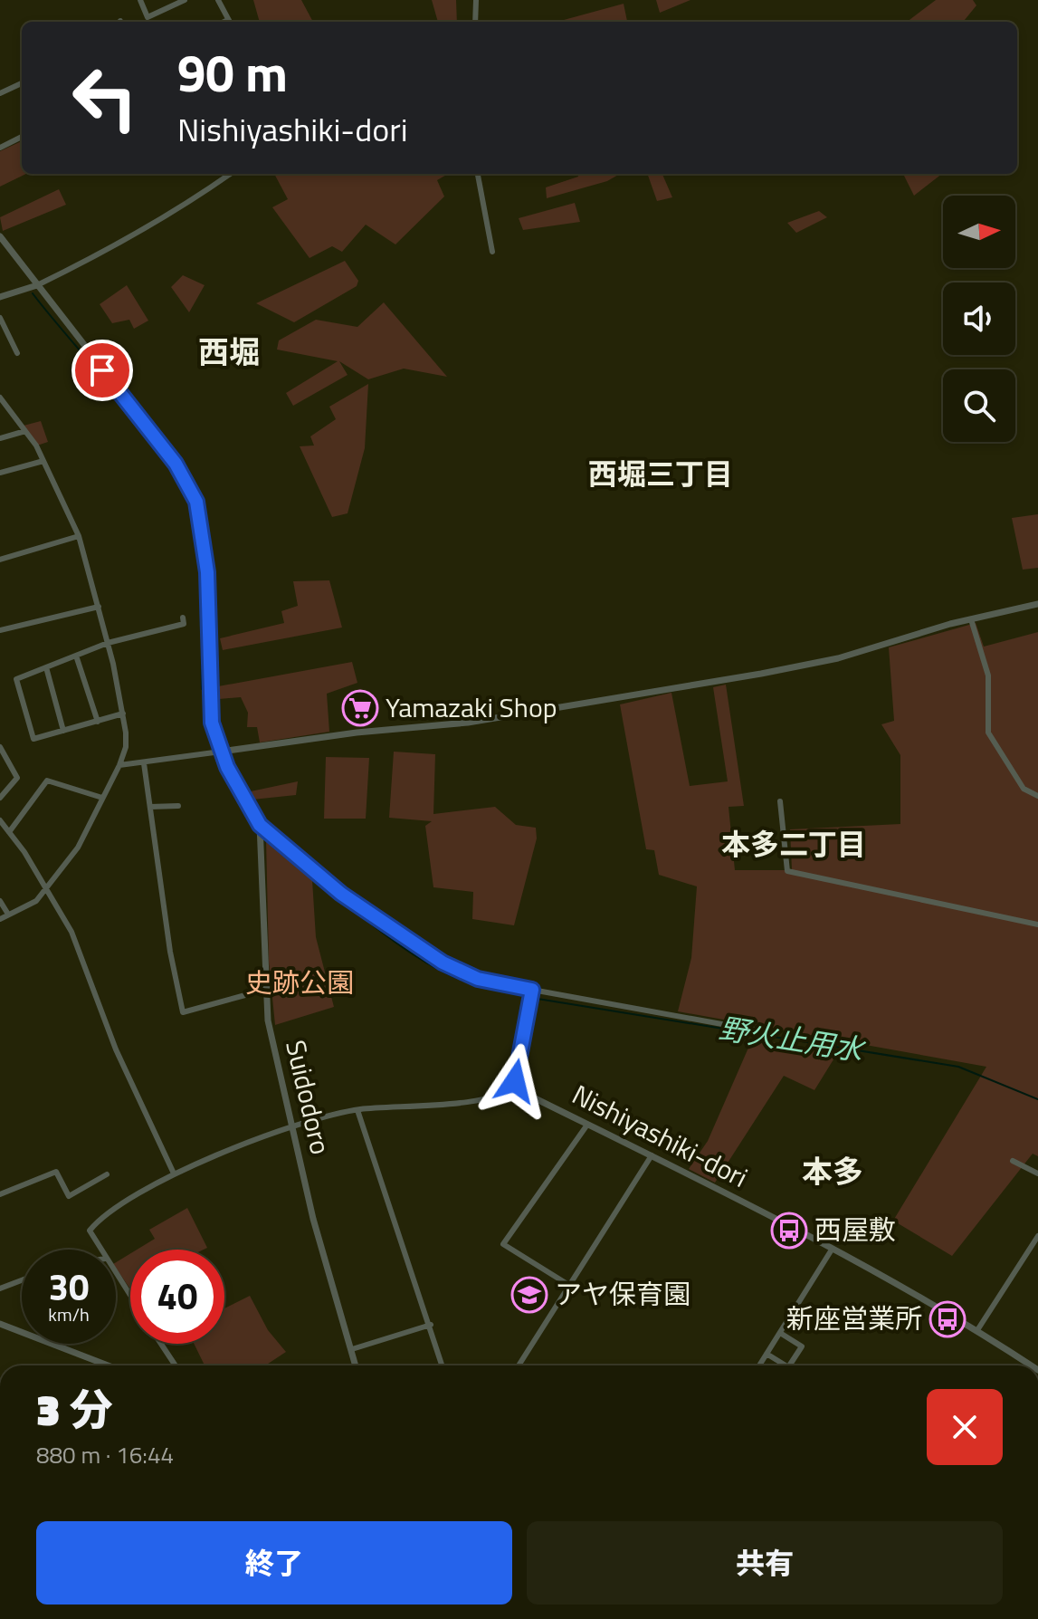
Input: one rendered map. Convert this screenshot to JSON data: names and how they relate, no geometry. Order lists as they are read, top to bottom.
{
  "streets": {
    "street": ["Suidodoro", "Nishiyashiki-dori"]
  },
  "districts": [
    "西堀",
    "西堀三丁目",
    "本多二丁目",
    "本多"
  ],
  "water": ["野火止用水"],
  "parks": ["史跡公園"],
  "places": {
    "supermarket": ["Yamazaki Shop"],
    "bus stop": ["西屋敷", "新座営業所"],
    "school or university": ["アヤ保育園"]
  },
  "north": "right",
  "page": {
    "turn": ["90 m", "Nishiyashiki-dori"],
    "speed": "30 km/h",
    "limit": "40",
    "heading": ["3 分", "880 m · 16:44"],
    "buttons": ["終了", "共有"]
  }
}
